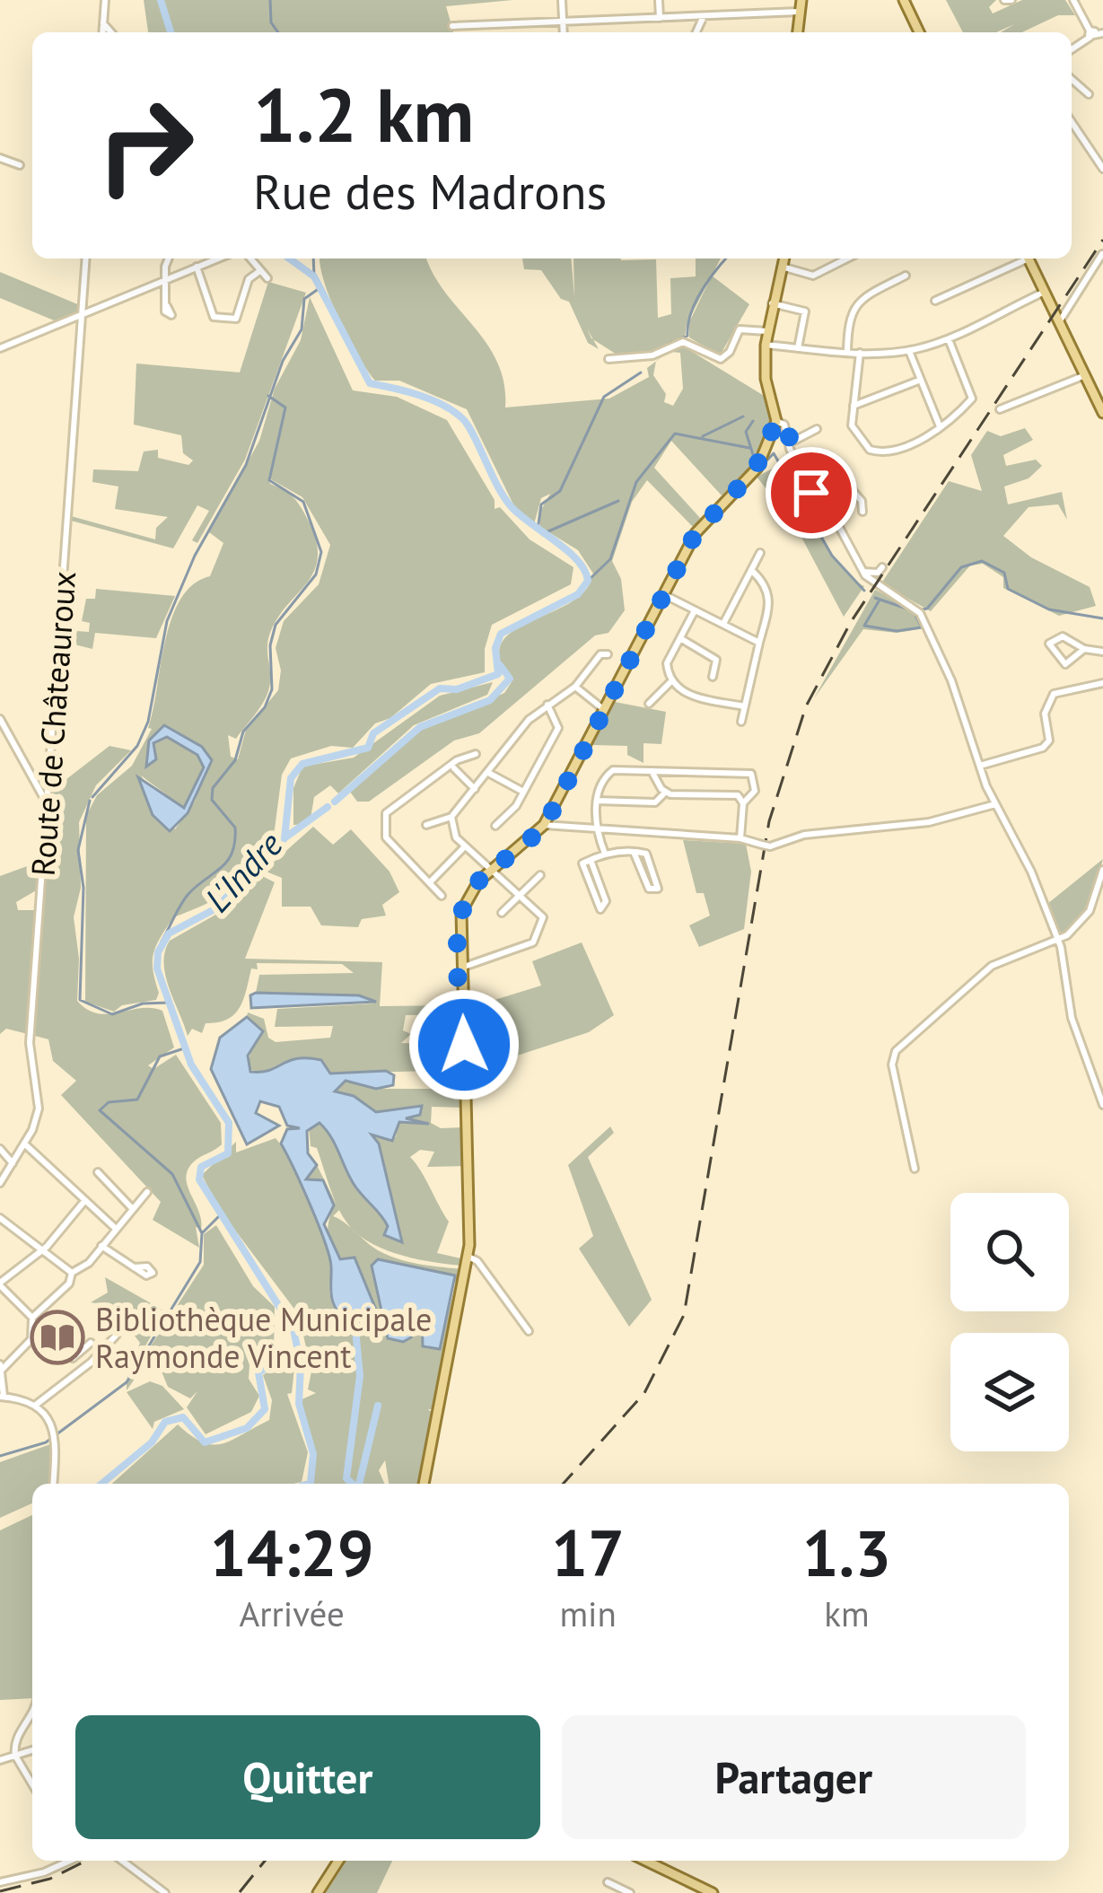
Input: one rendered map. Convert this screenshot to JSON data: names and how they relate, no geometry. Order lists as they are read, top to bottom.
{
  "streets": {
    "street": ["Route de Châteauroux"]
  },
  "water": ["L'Indre"],
  "places": {
    "library": ["Bibliothèque Municipale Raymonde Vincent"]
  },
  "page": {
    "turn": ["1.2 km", "Rue des Madrons"],
    "eta": [
      "14:29",
      "Arrivée",
      "17",
      "min",
      "1.3",
      "km"
    ],
    "buttons": ["Quitter", "Partager"]
  }
}
